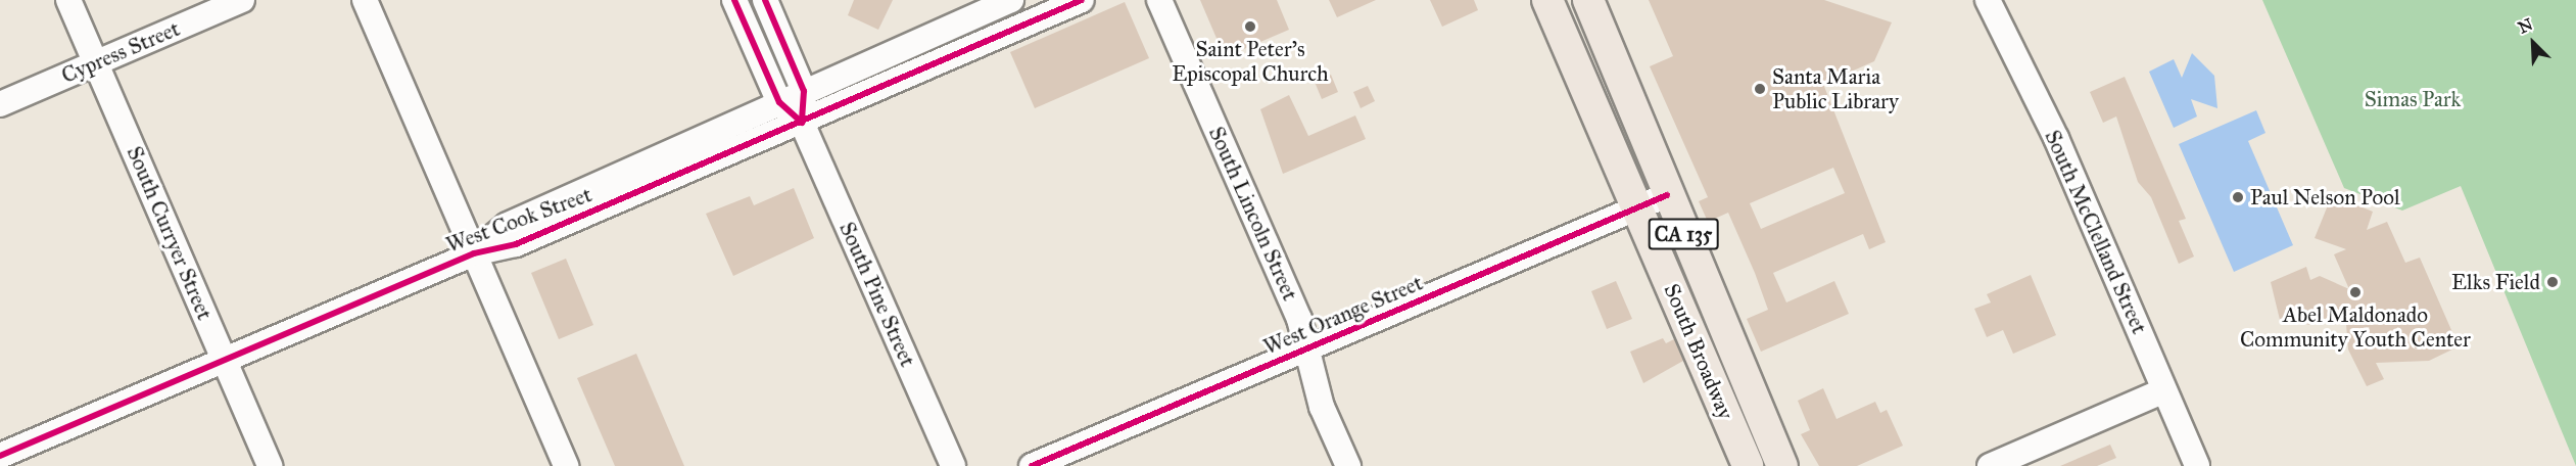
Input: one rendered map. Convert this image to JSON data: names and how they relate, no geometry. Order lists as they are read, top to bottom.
{
  "streets": {
    "main road": ["CA 135", "South Broadway"],
    "street": [
      "Cypress Street",
      "South Lincoln Street",
      "West Cook Street",
      "South McClelland Street",
      "South Curryer Street",
      "South Pine Street",
      "West Orange Street"
    ]
  },
  "crossings": [
    ["Cypress Street", "South Curryer Street"],
    ["South Lincoln Street", "West Orange Street"],
    ["West Cook Street", "South Curryer Street"],
    ["West Cook Street", "South Pine Street"],
    ["West Orange Street", "South Broadway"]
  ],
  "parks": ["Simas Park"],
  "places": [
    "Saint Peter's Episcopal Church",
    "Santa Maria Public Library",
    "Paul Nelson Pool",
    "Elks Field",
    "Abel Maldonado Community Youth Center"
  ],
  "north": "top left"
}
